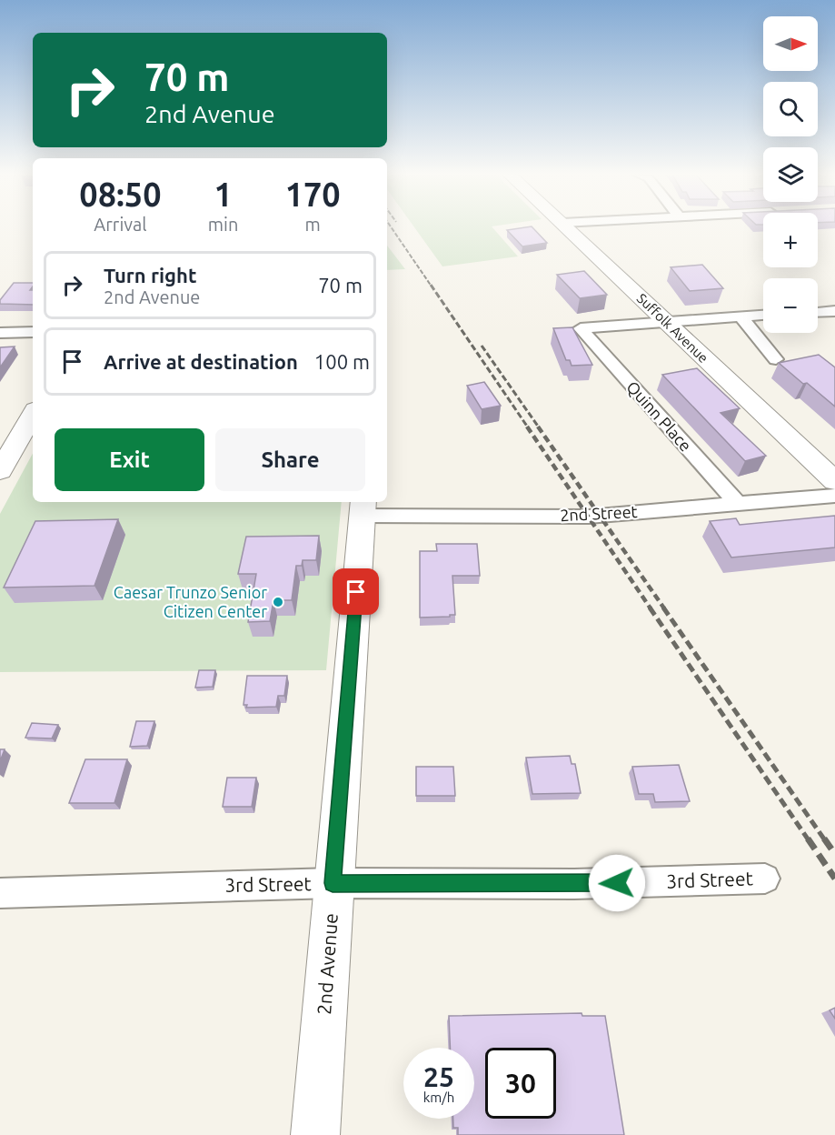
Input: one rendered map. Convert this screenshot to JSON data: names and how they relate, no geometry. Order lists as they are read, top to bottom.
{
  "streets": {
    "main road": ["Suffolk Avenue", "2nd Avenue"],
    "street": ["Quinn Place", "2nd Street", "3rd Street"]
  },
  "crossings": [
    ["Suffolk Avenue", "Quinn Place"],
    ["Quinn Place", "2nd Street"],
    ["2nd Street", "2nd Avenue"],
    ["3rd Street", "2nd Avenue"]
  ],
  "places": ["Caesar Trunzo Senior Citizen Center"],
  "north": "right",
  "page": {
    "map_buttons": ["+", "−"],
    "turn": ["70 m", "2nd Avenue"],
    "eta": [
      "08:50",
      "Arrival",
      "1",
      "min",
      "170",
      "m"
    ],
    "list": [
      {
        "name": "Turn right",
        "note": "2nd Avenue",
        "value": "70 m"
      },
      {
        "name": "Arrive at destination",
        "value": "100 m"
      }
    ],
    "buttons": ["Exit", "Share"],
    "speed": "25 km/h",
    "limit": "30"
  }
}
